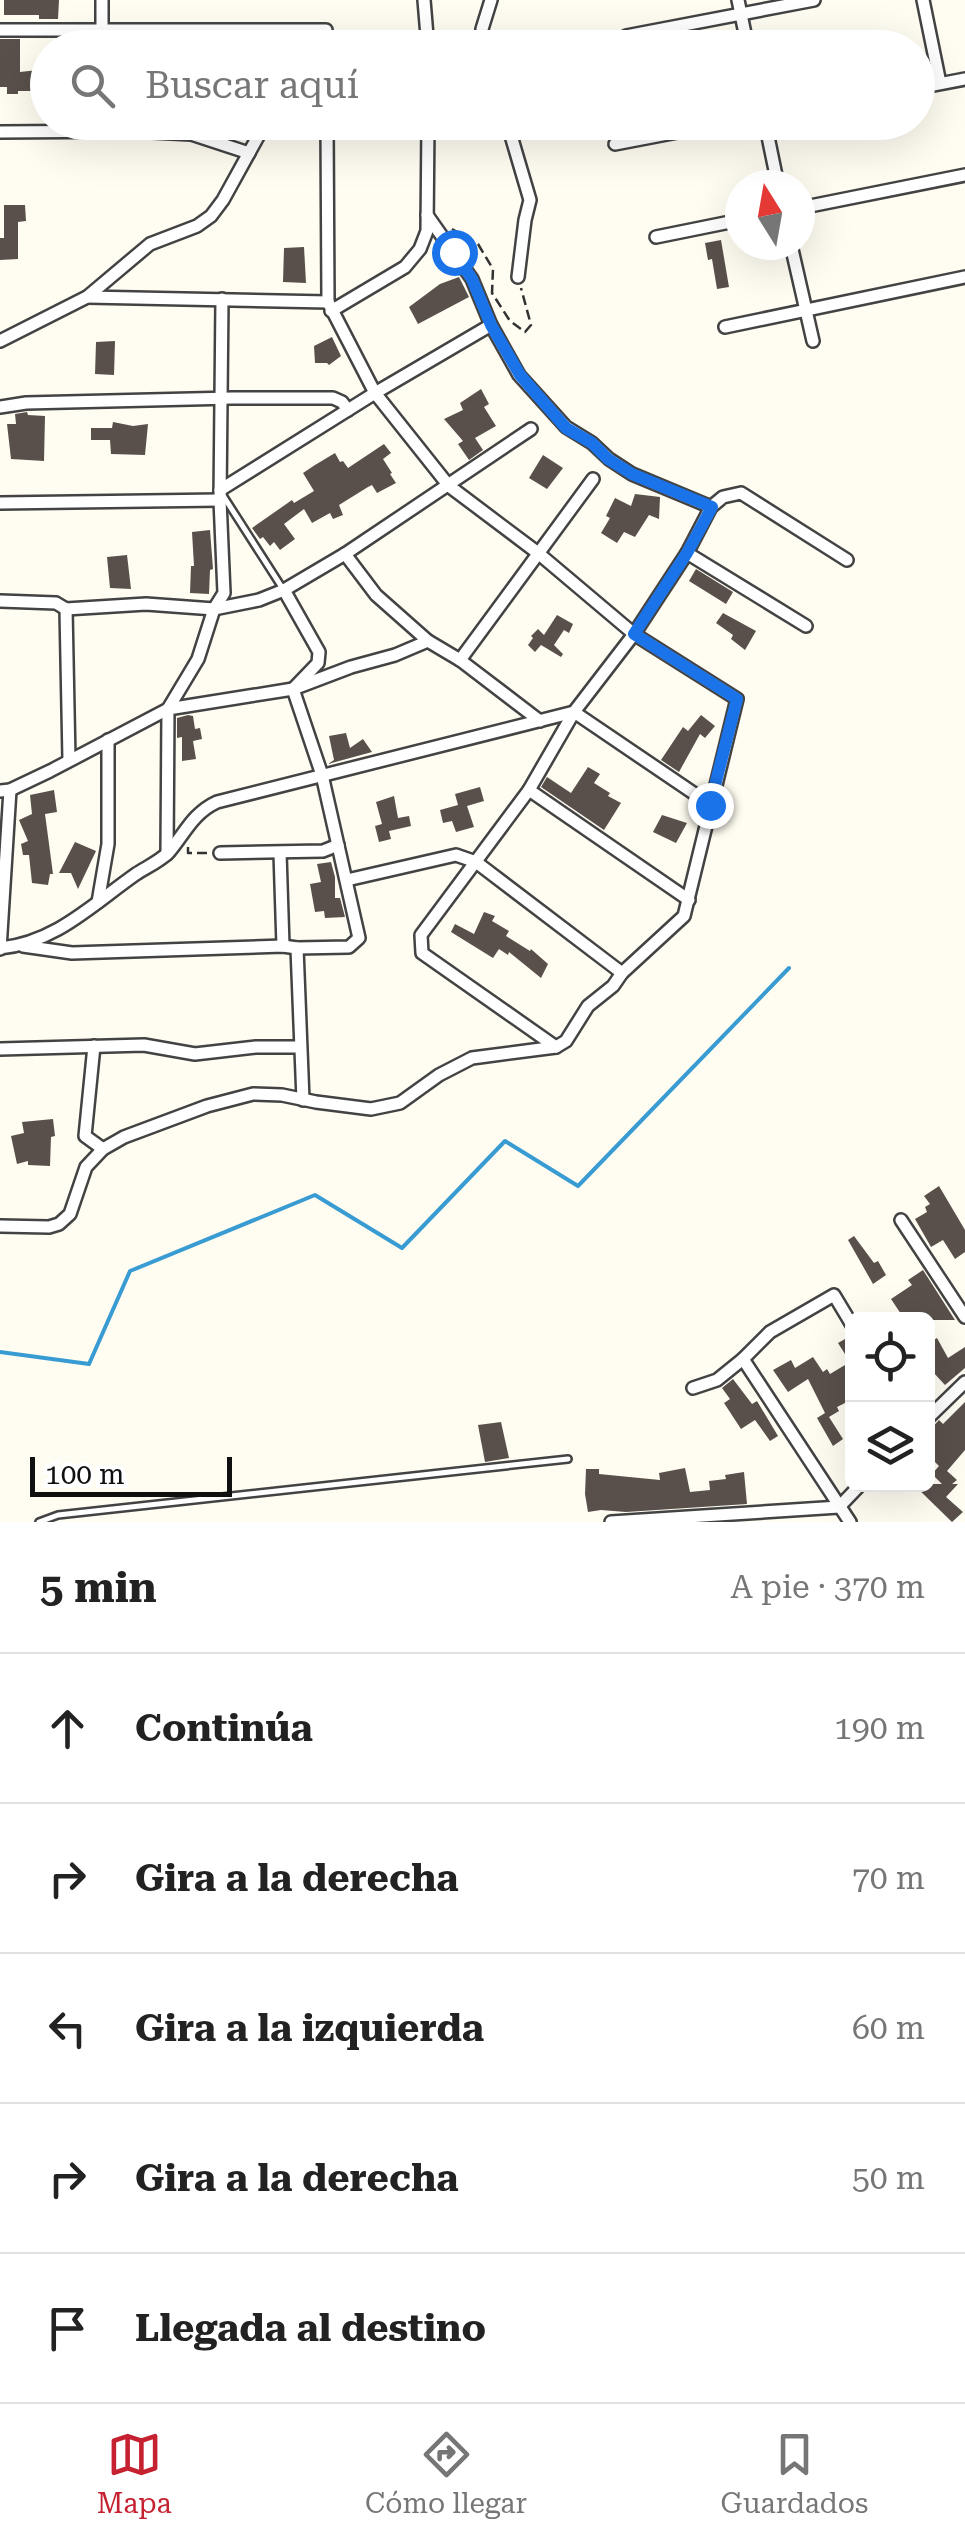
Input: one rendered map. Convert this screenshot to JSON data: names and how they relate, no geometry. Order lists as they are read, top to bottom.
{
  "scale_bar": "100 m",
  "north": "top",
  "page": {
    "search": "Buscar aquí",
    "scale": "100 m",
    "heading": ["5 min", "A pie · 370 m"],
    "list": [
      ["Continúa", "190 m"],
      ["Gira a la derecha", "70 m"],
      ["Gira a la izquierda", "60 m"],
      ["Gira a la derecha", "50 m"],
      "Llegada al destino"
    ],
    "nav": ["Mapa", "Cómo llegar", "Guardados"]
  }
}
